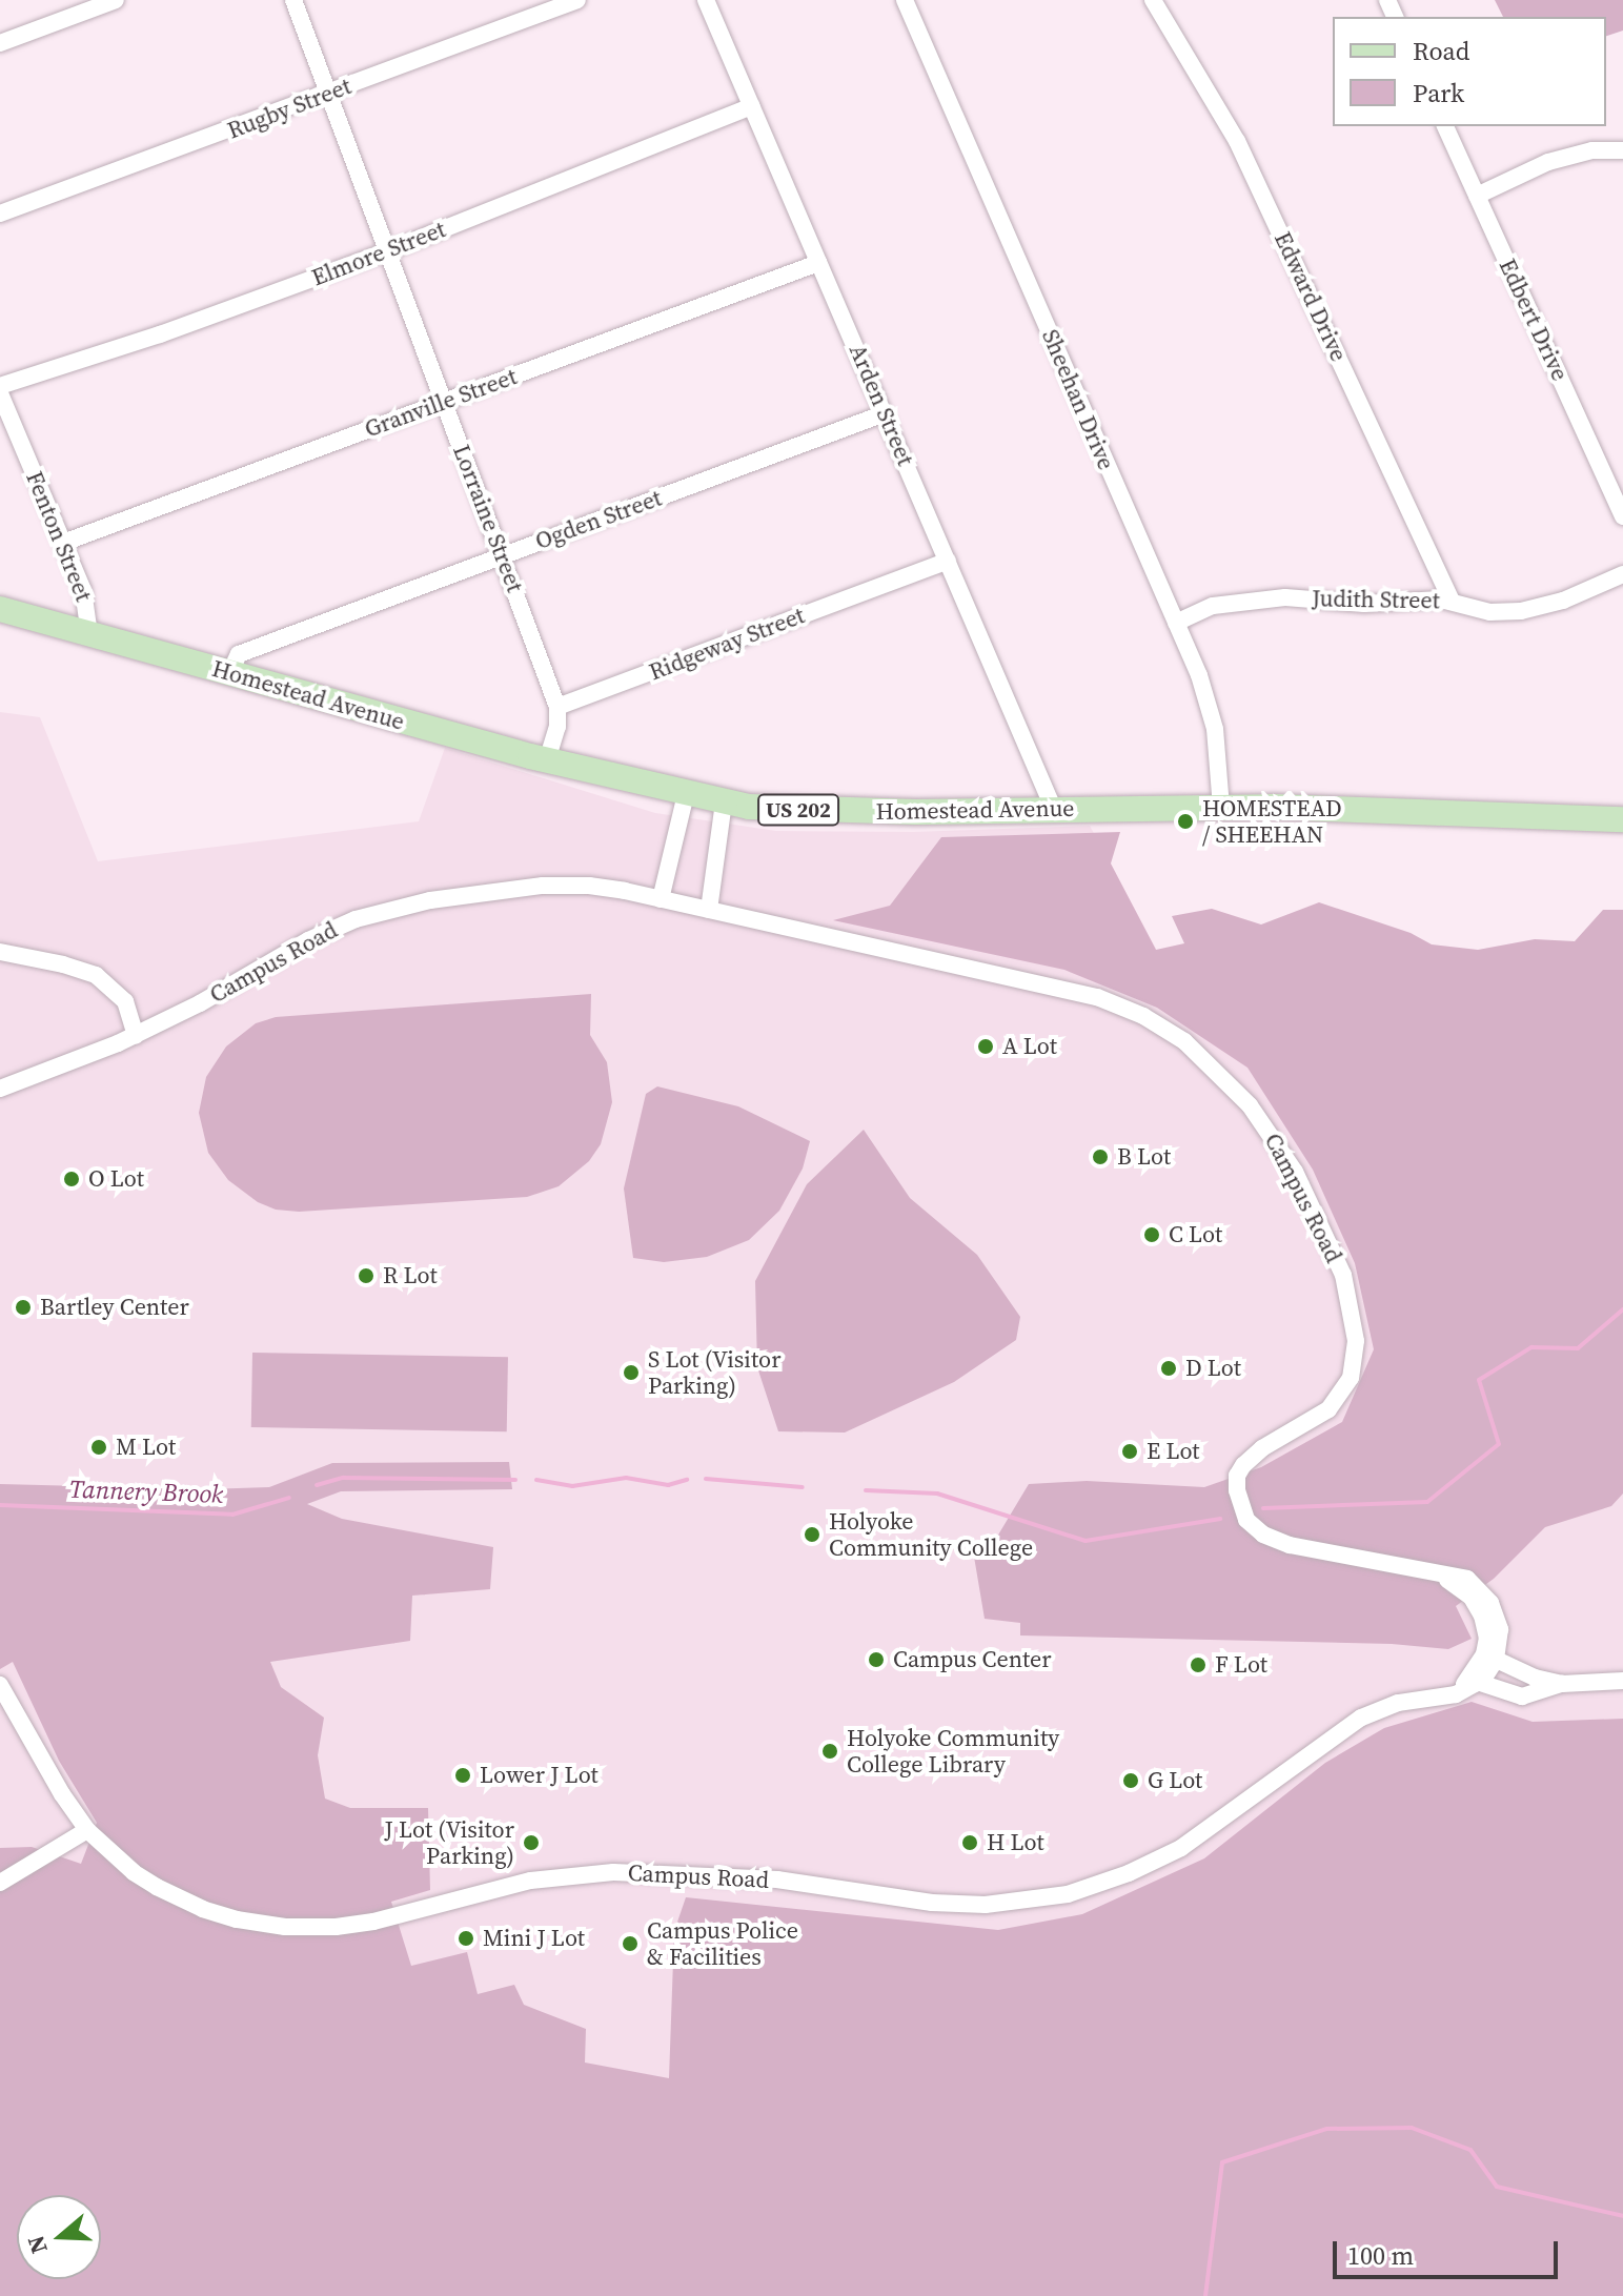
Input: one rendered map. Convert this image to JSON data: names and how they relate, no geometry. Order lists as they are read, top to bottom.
{
  "streets": {
    "main road": ["Homestead Avenue", "US 202"],
    "street": [
      "Rugby Street",
      "Elmore Street",
      "Edward Drive",
      "Edbert Drive",
      "Sheehan Drive",
      "Granville Street",
      "Arden Street",
      "Lorraine Street",
      "Ogden Street",
      "Fenton Street",
      "Judith Street",
      "Ridgeway Street",
      "Campus Road"
    ]
  },
  "crossings": [
    ["Rugby Street", "Lorraine Street"],
    ["Elmore Street", "Arden Street"],
    ["Elmore Street", "Lorraine Street"],
    ["Edward Drive", "Judith Street"],
    ["Sheehan Drive", "Judith Street"],
    ["Sheehan Drive", "Homestead Avenue"],
    ["Granville Street", "Arden Street"],
    ["Granville Street", "Lorraine Street"],
    ["Granville Street", "Fenton Street"],
    ["Arden Street", "Ogden Street"],
    ["Arden Street", "Ridgeway Street"],
    ["Arden Street", "Homestead Avenue"],
    ["Lorraine Street", "Ogden Street"],
    ["Lorraine Street", "Ridgeway Street"],
    ["Ogden Street", "Homestead Avenue"],
    ["Fenton Street", "Homestead Avenue"]
  ],
  "water": ["Tannery Brook"],
  "places": [
    "HOMESTEAD / SHEEHAN",
    "A Lot",
    "B Lot",
    "O Lot",
    "C Lot",
    "R Lot",
    "Bartley Center",
    "D Lot",
    "S Lot (Visitor Parking)",
    "M Lot",
    "E Lot",
    "Holyoke Community College",
    "Campus Center",
    "F Lot",
    "Holyoke Community College Library",
    "Lower J Lot",
    "G Lot",
    "J Lot (Visitor Parking)",
    "H Lot",
    "Mini J Lot",
    "Campus Police & Facilities"
  ],
  "legend": ["Road", "Park"],
  "scale_bar": "100 m",
  "north": "left"
}
